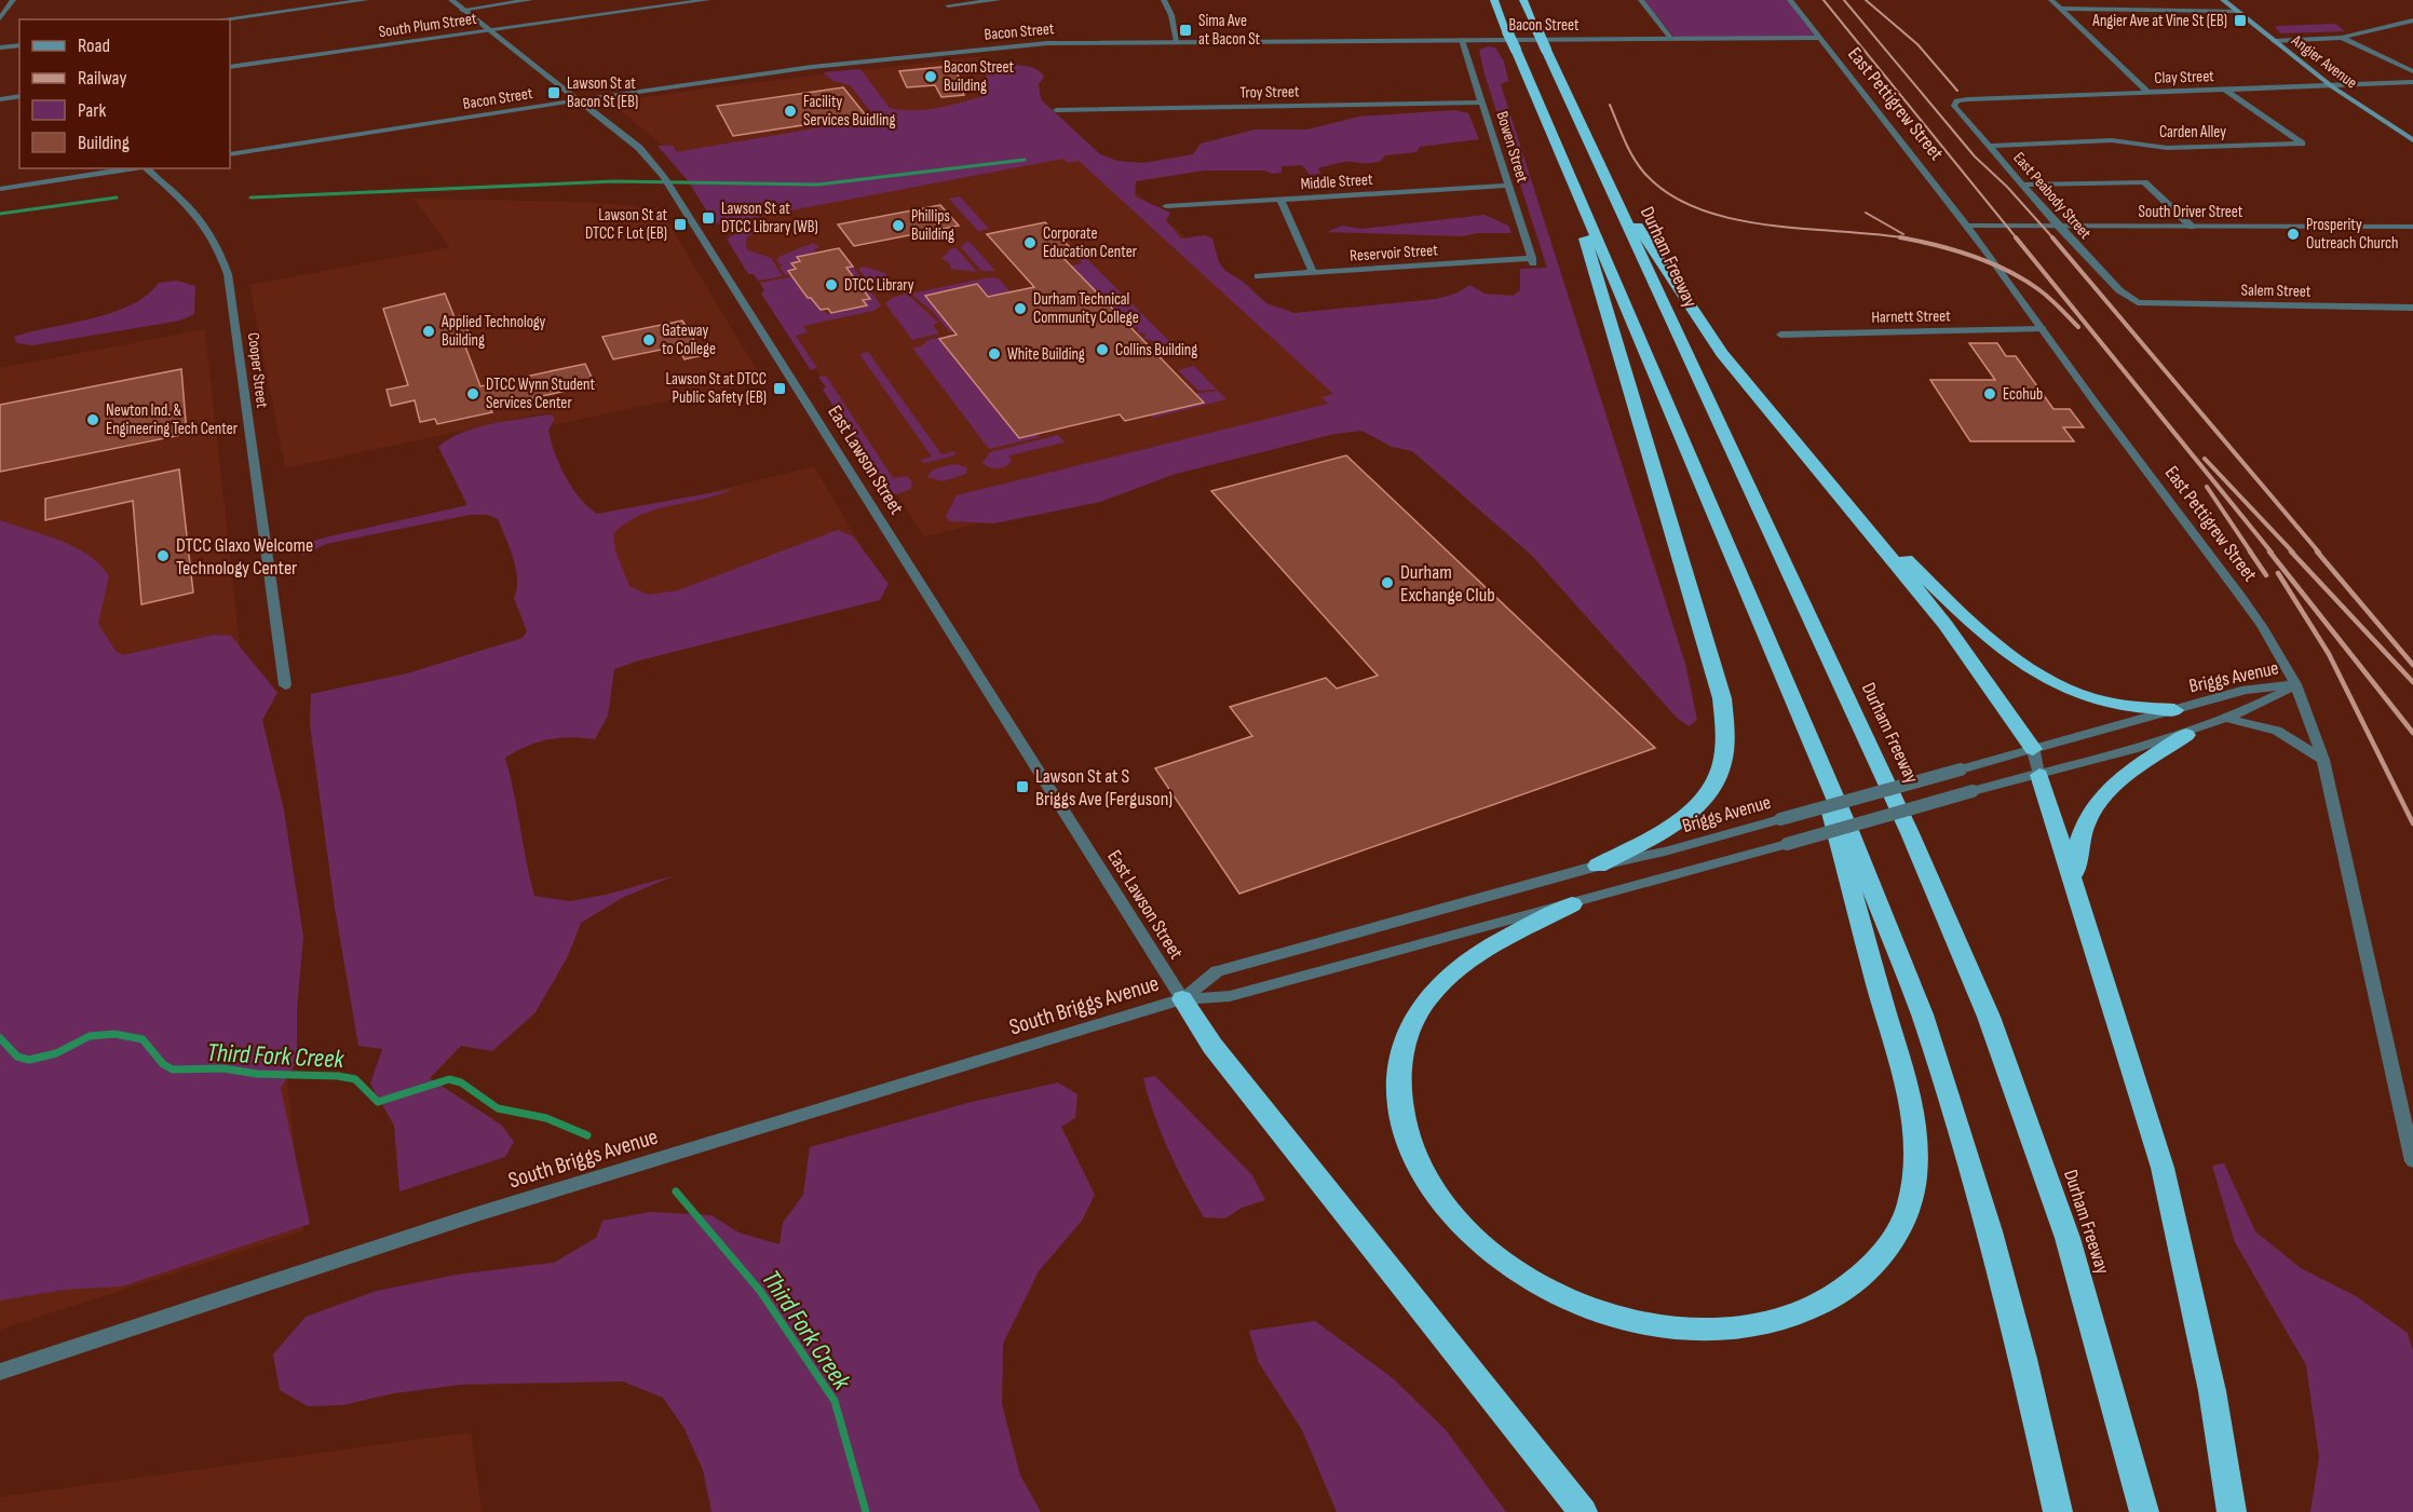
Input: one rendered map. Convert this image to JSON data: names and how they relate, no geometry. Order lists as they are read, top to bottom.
{
  "streets": {
    "highway": ["Durham Freeway"],
    "main road": ["Angier Avenue"],
    "street": [
      "South Plum Street",
      "Bacon Street",
      "Clay Street",
      "Troy Street",
      "East Pettigrew Street",
      "Carden Alley",
      "Bowen Street",
      "Middle Street",
      "East Peabody Street",
      "South Driver Street",
      "Reservoir Street",
      "Salem Street",
      "Harnett Street",
      "Cooper Street",
      "East Lawson Street",
      "Briggs Avenue",
      "South Briggs Avenue"
    ]
  },
  "crossings": [
    ["South Plum Street", "East Lawson Street"],
    ["Bacon Street", "East Pettigrew Street"],
    ["Bacon Street", "Bowen Street"],
    ["Bacon Street", "East Lawson Street"],
    ["Angier Avenue", "Clay Street"],
    ["Clay Street", "Carden Alley"],
    ["Clay Street", "East Peabody Street"],
    ["Troy Street", "Bowen Street"],
    ["East Pettigrew Street", "South Driver Street"],
    ["East Pettigrew Street", "Harnett Street"],
    ["East Pettigrew Street", "Briggs Avenue"],
    ["Carden Alley", "East Peabody Street"],
    ["Bowen Street", "Middle Street"],
    ["Bowen Street", "Reservoir Street"],
    ["East Peabody Street", "South Driver Street"],
    ["East Peabody Street", "Salem Street"],
    ["East Lawson Street", "Briggs Avenue"],
    ["East Lawson Street", "South Briggs Avenue"],
    ["Briggs Avenue", "South Briggs Avenue"]
  ],
  "water": ["Third Fork Creek"],
  "places": {
    "transit": [
      "Angier Ave at Vine St (EB)",
      "Sima Ave at Bacon St",
      "Lawson St at Bacon St (EB)",
      "Lawson St at DTCC Library (WB)",
      "Lawson St at DTCC F Lot (EB)",
      "Lawson St at DTCC Public Safety (EB)",
      "Lawson St at S Briggs Ave (Ferguson)"
    ],
    "other": [
      "Bacon Street Building",
      "Facility Services Buidling",
      "Phillips Building",
      "Prosperity Outreach Church",
      "Corporate Education Center",
      "DTCC Library",
      "Durham Technical Community College",
      "Applied Technology Building",
      "Gateway to College",
      "Collins Building",
      "White Building",
      "DTCC Wynn Student Services Center",
      "Ecohub",
      "Newton Ind. & Engineering Tech Center",
      "DTCC Glaxo Welcome Technology Center",
      "Durham Exchange Club"
    ]
  },
  "legend": [
    "Road",
    "Railway",
    "Park",
    "Building"
  ]
}
